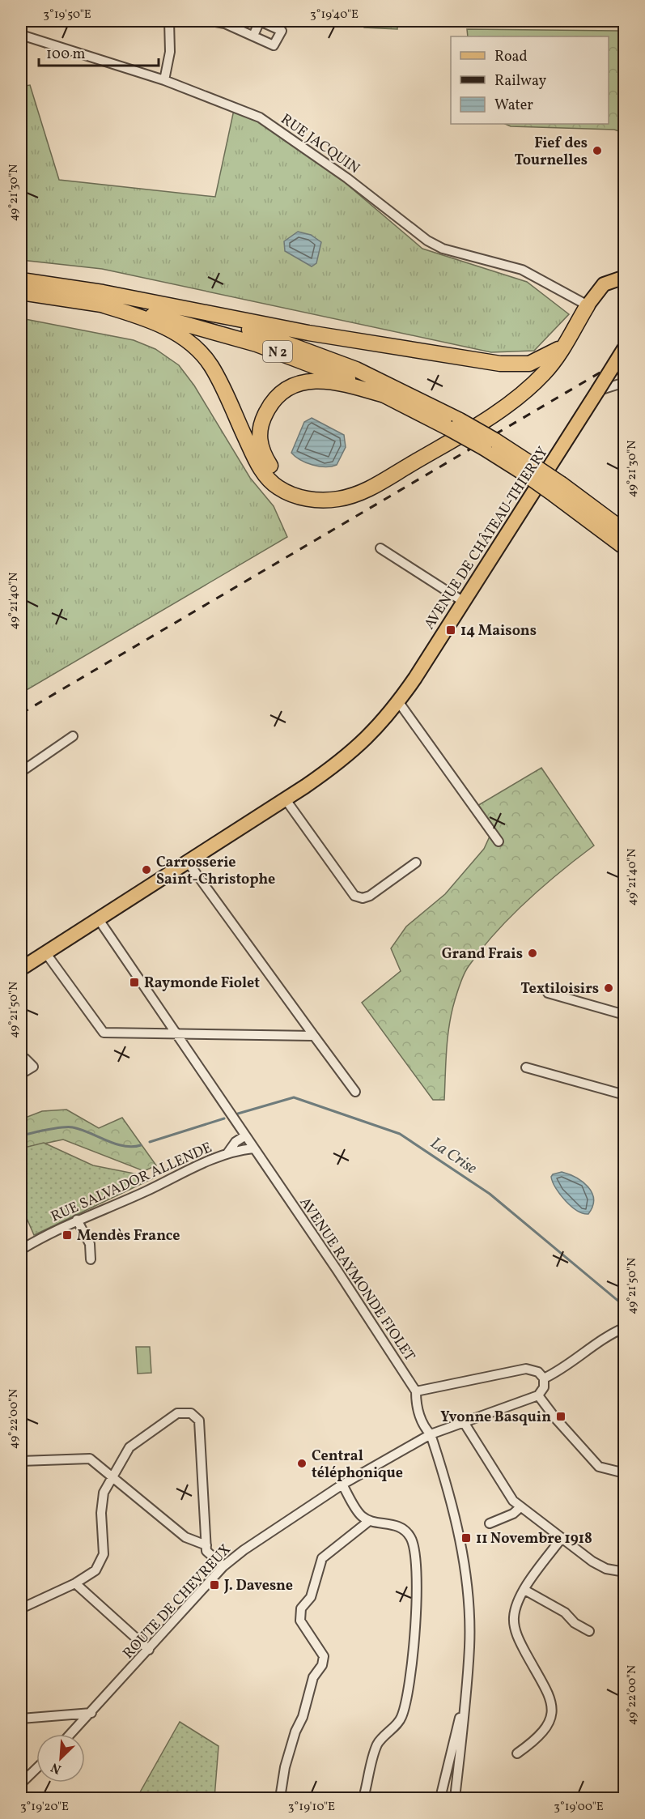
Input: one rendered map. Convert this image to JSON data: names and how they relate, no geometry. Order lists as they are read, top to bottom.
{
  "streets": {
    "highway": ["N 2"],
    "main road": ["AVENUE DE CHÂTEAU-THIERRY"],
    "street": [
      "RUE JACQUIN",
      "RUE SALVADOR ALLENDE",
      "AVENUE RAYMONDE FIOLET",
      "ROUTE DE CHEVREUX"
    ]
  },
  "crossings": [
    ["AVENUE DE CHÂTEAU-THIERRY", "AVENUE RAYMONDE FIOLET"],
    ["RUE SALVADOR ALLENDE", "AVENUE RAYMONDE FIOLET"],
    ["AVENUE RAYMONDE FIOLET", "ROUTE DE CHEVREUX"]
  ],
  "water": ["La Crise"],
  "places": {
    "other": [
      "Fief des Tournelles",
      "Carrosserie Saint-Christophe",
      "Grand Frais",
      "Textiloisirs",
      "Central téléphonique"
    ],
    "transit": [
      "14 Maisons",
      "Raymonde Fiolet",
      "Mendès France",
      "Yvonne Basquin",
      "11 Novembre 1918",
      "J. Davesne"
    ]
  },
  "legend": ["Road", "Railway", "Water"],
  "scale_bar": "100 m",
  "north": "bottom left",
  "coordinates": [
    "3°19'50\"E",
    "3°19'40\"E",
    "49°21'30\"N",
    "49°21'40\"N",
    "49°21'50\"N",
    "49°22'00\"N",
    "3°19'20\"E",
    "3°19'10\"E",
    "3°19'00\"E"
  ]
}
